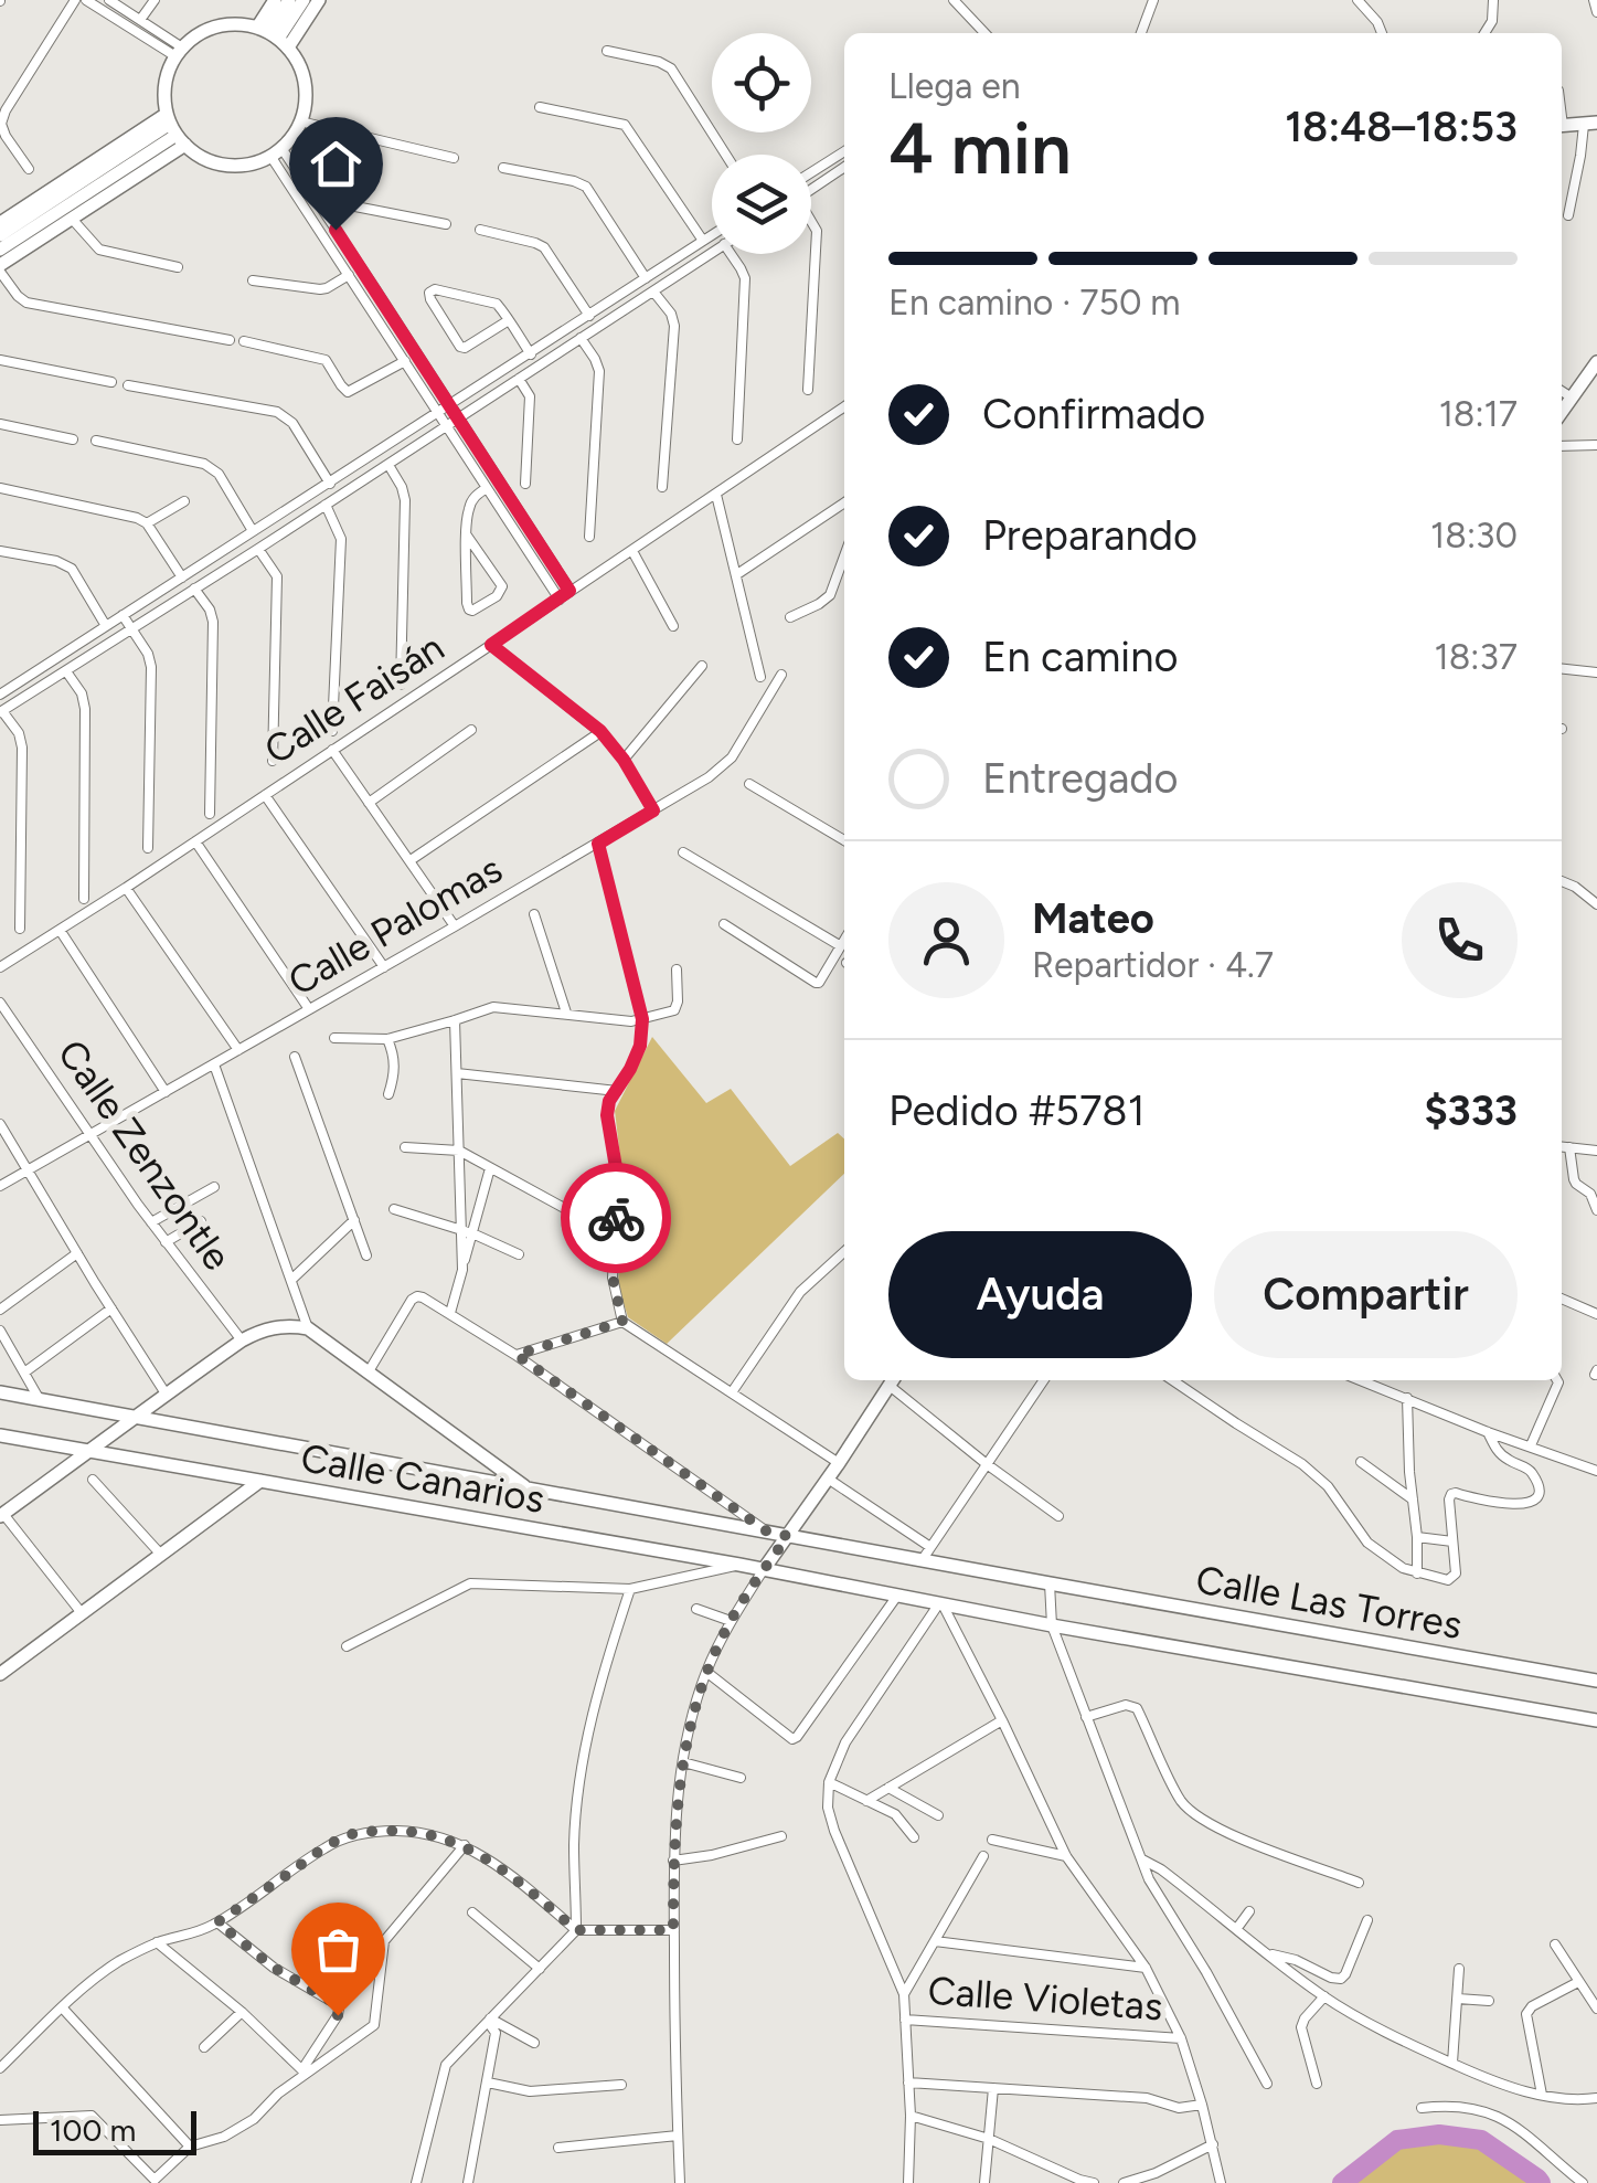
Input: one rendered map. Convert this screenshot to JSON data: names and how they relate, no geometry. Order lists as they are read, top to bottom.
{
  "streets": {
    "main road": ["Calle Canarios", "Calle Las Torres"],
    "street": [
      "Calle Faisán",
      "Calle Palomas",
      "Calle Zenzontle",
      "Calle Violetas"
    ]
  },
  "crossings": [
    ["Calle Palomas", "Calle Zenzontle"],
    ["Calle Canarios", "Calle Las Torres"]
  ],
  "scale_bar": "100 m",
  "page": {
    "heading": ["4 min", "Llega en", "18:48–18:53"],
    "panel": [
      "Mateo",
      "Repartidor · 4.7",
      "Pedido #5781",
      "$333"
    ],
    "bar": "En camino · 750 m",
    "list": [
      ["Confirmado", "18:17"],
      ["Preparando", "18:30"],
      ["En camino", "18:37"],
      "Entregado"
    ],
    "buttons": ["Ayuda", "Compartir"],
    "scale": "100 m"
  }
}
